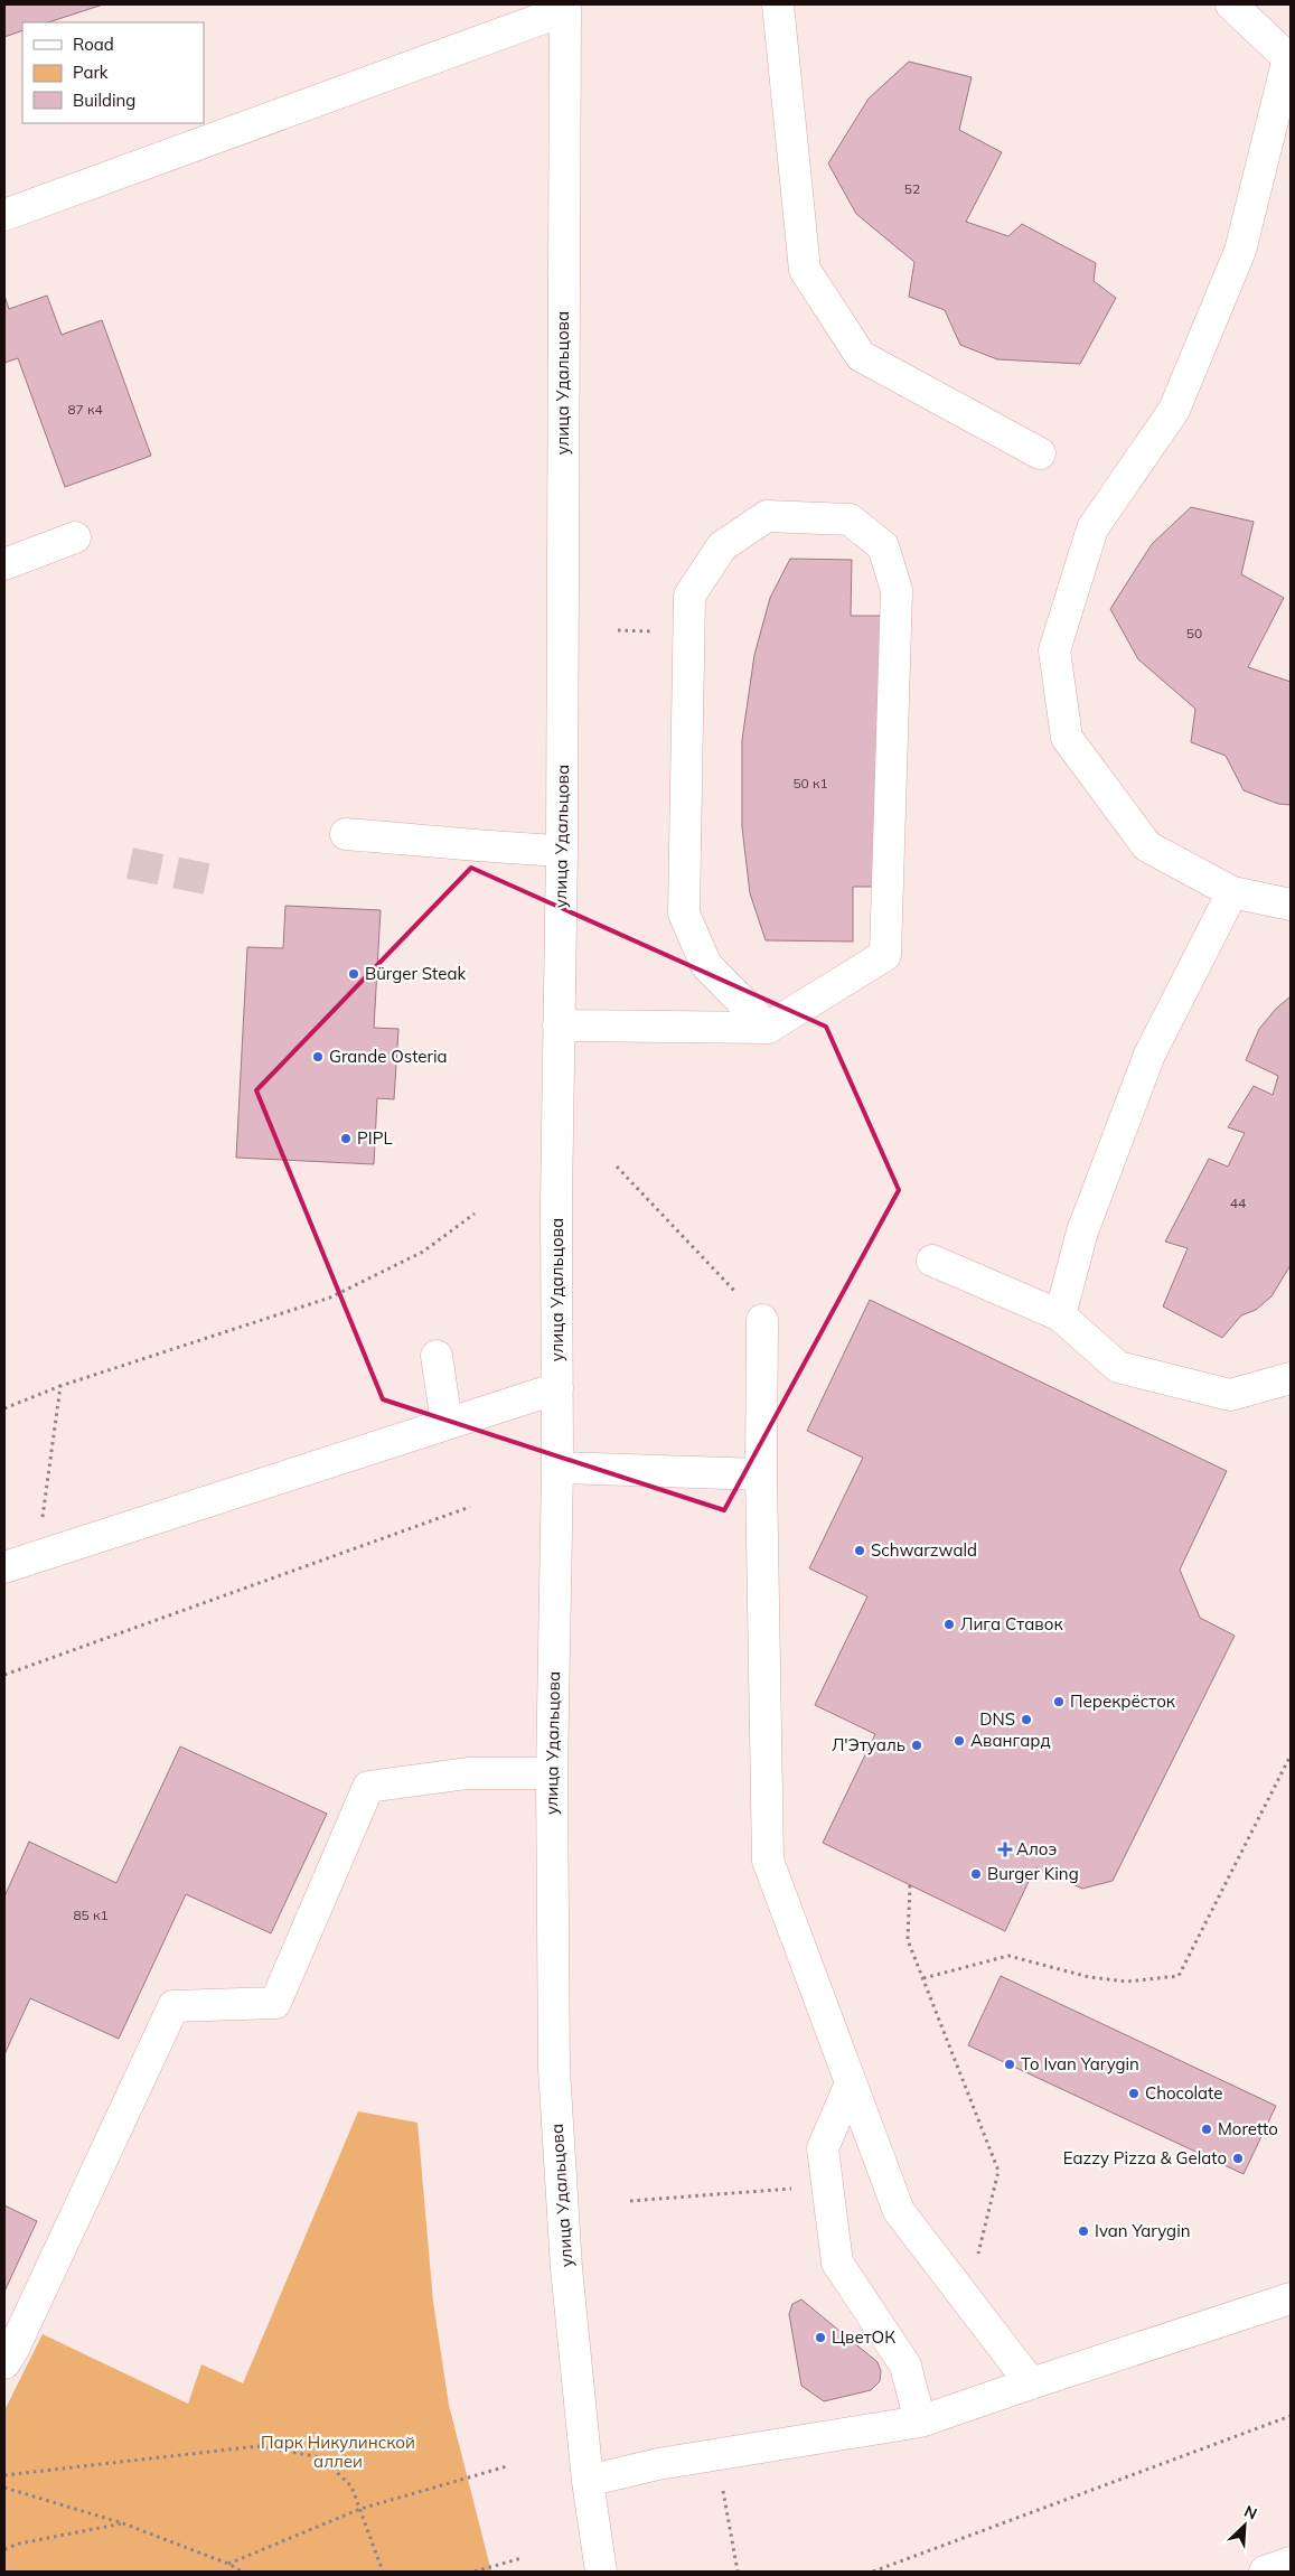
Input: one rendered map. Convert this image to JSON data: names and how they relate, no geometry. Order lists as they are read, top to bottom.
{
  "streets": {
    "street": ["улица Удальцова"]
  },
  "parks": ["Парк Никулинской аллеи"],
  "places": {
    "other": [
      "Bürger Steak",
      "Grande Osteria",
      "PIPL",
      "Schwarzwald",
      "Лига Ставок",
      "Перекрёсток",
      "DNS",
      "Авангард",
      "Л'Этуаль",
      "Burger King",
      "To Ivan Yarygin",
      "Chocolate",
      "Moretto",
      "Eazzy Pizza & Gelato",
      "Ivan Yarygin",
      "ЦветОК"
    ],
    "health": ["Алоэ"]
  },
  "house_numbers": [
    "52",
    "87 к4",
    "50",
    "50 к1",
    "44",
    "85 к1"
  ],
  "legend": ["Road", "Park", "Building"],
  "north": "top right"
}
